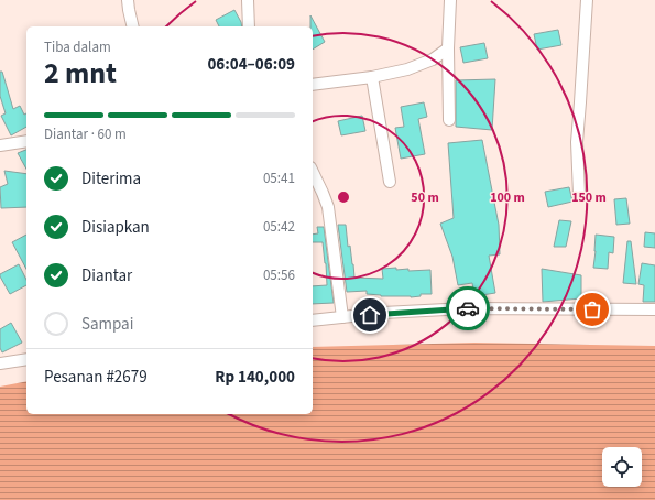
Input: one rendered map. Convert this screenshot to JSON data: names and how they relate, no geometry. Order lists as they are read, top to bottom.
{
  "page": {
    "heading": ["2 mnt", "Tiba dalam", "06:04–06:09"],
    "panel": ["Pesanan #2679", "Rp 140,000"],
    "bar": "Diantar · 60 m",
    "list": [
      ["Diterima", "05:41"],
      ["Disiapkan", "05:42"],
      ["Diantar", "05:56"],
      "Sampai"
    ]
  },
  "rings": ["50 m", "100 m", "150 m"]
}
